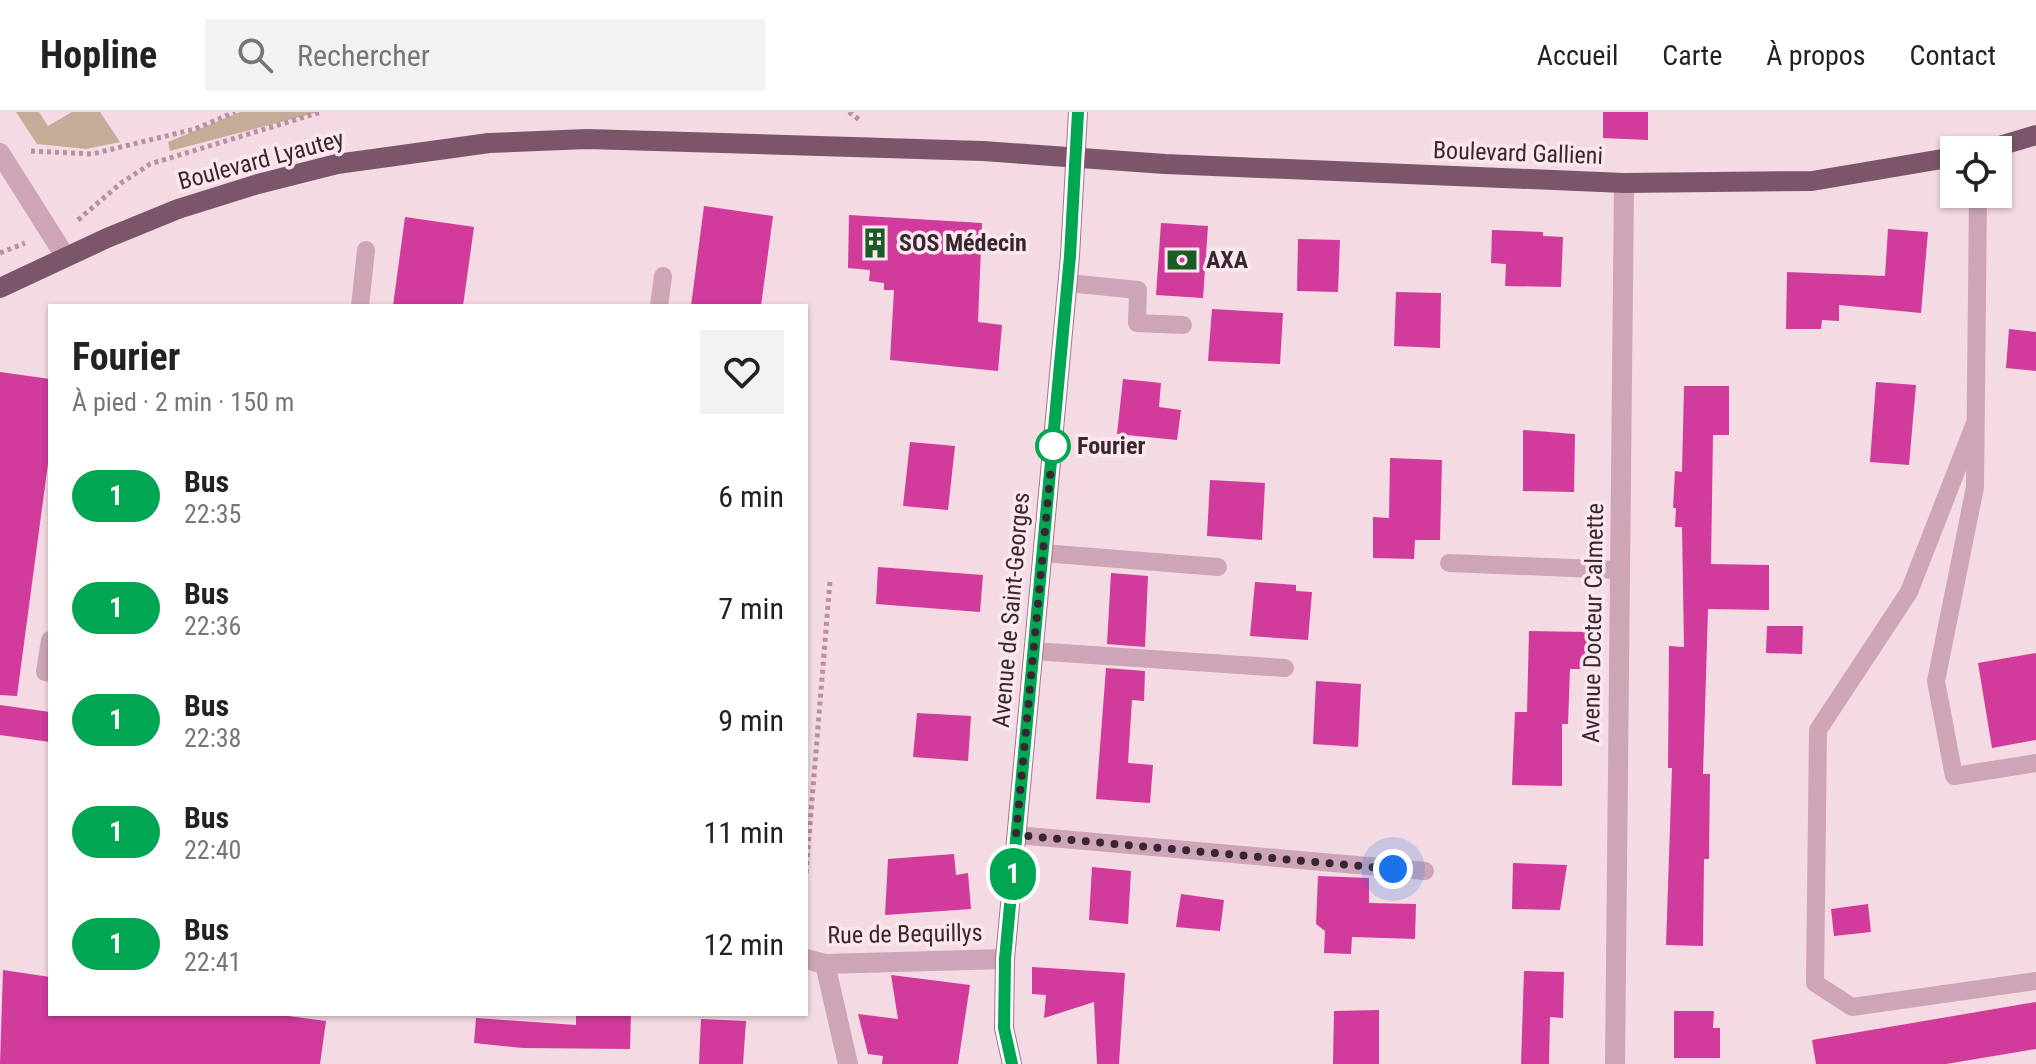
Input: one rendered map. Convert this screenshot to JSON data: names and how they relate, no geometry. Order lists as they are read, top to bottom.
{
  "streets": {
    "main road": ["Boulevard Gallieni", "Boulevard Lyautey", "Avenue de Saint-Georges"],
    "street": ["Avenue Docteur Calmette", "Rue de Bequillys"]
  },
  "crossings": [
    ["Boulevard Gallieni", "Boulevard Lyautey"],
    ["Boulevard Gallieni", "Avenue de Saint-Georges"],
    ["Boulevard Gallieni", "Avenue Docteur Calmette"],
    ["Boulevard Lyautey", "Avenue de Saint-Georges"],
    ["Avenue de Saint-Georges", "Rue de Bequillys"]
  ],
  "places": {
    "building": ["SOS Médecin"],
    "bank": ["AXA"],
    "other": ["Fourier"]
  },
  "lines": ["bus line 1"],
  "page": {
    "header": "Hopline",
    "search": "Rechercher",
    "nav": [
      "Accueil",
      "Carte",
      "À propos",
      "Contact"
    ],
    "on_map": "1",
    "heading": ["Fourier", "À pied · 2 min · 150 m"],
    "list": [
      {
        "mark": "1",
        "name": "Bus",
        "note": "22:35",
        "value": "6 min"
      },
      {
        "mark": "1",
        "name": "Bus",
        "note": "22:36",
        "value": "7 min"
      },
      {
        "mark": "1",
        "name": "Bus",
        "note": "22:38",
        "value": "9 min"
      },
      {
        "mark": "1",
        "name": "Bus",
        "note": "22:40",
        "value": "11 min"
      },
      {
        "mark": "1",
        "name": "Bus",
        "note": "22:41",
        "value": "12 min"
      }
    ]
  }
}
